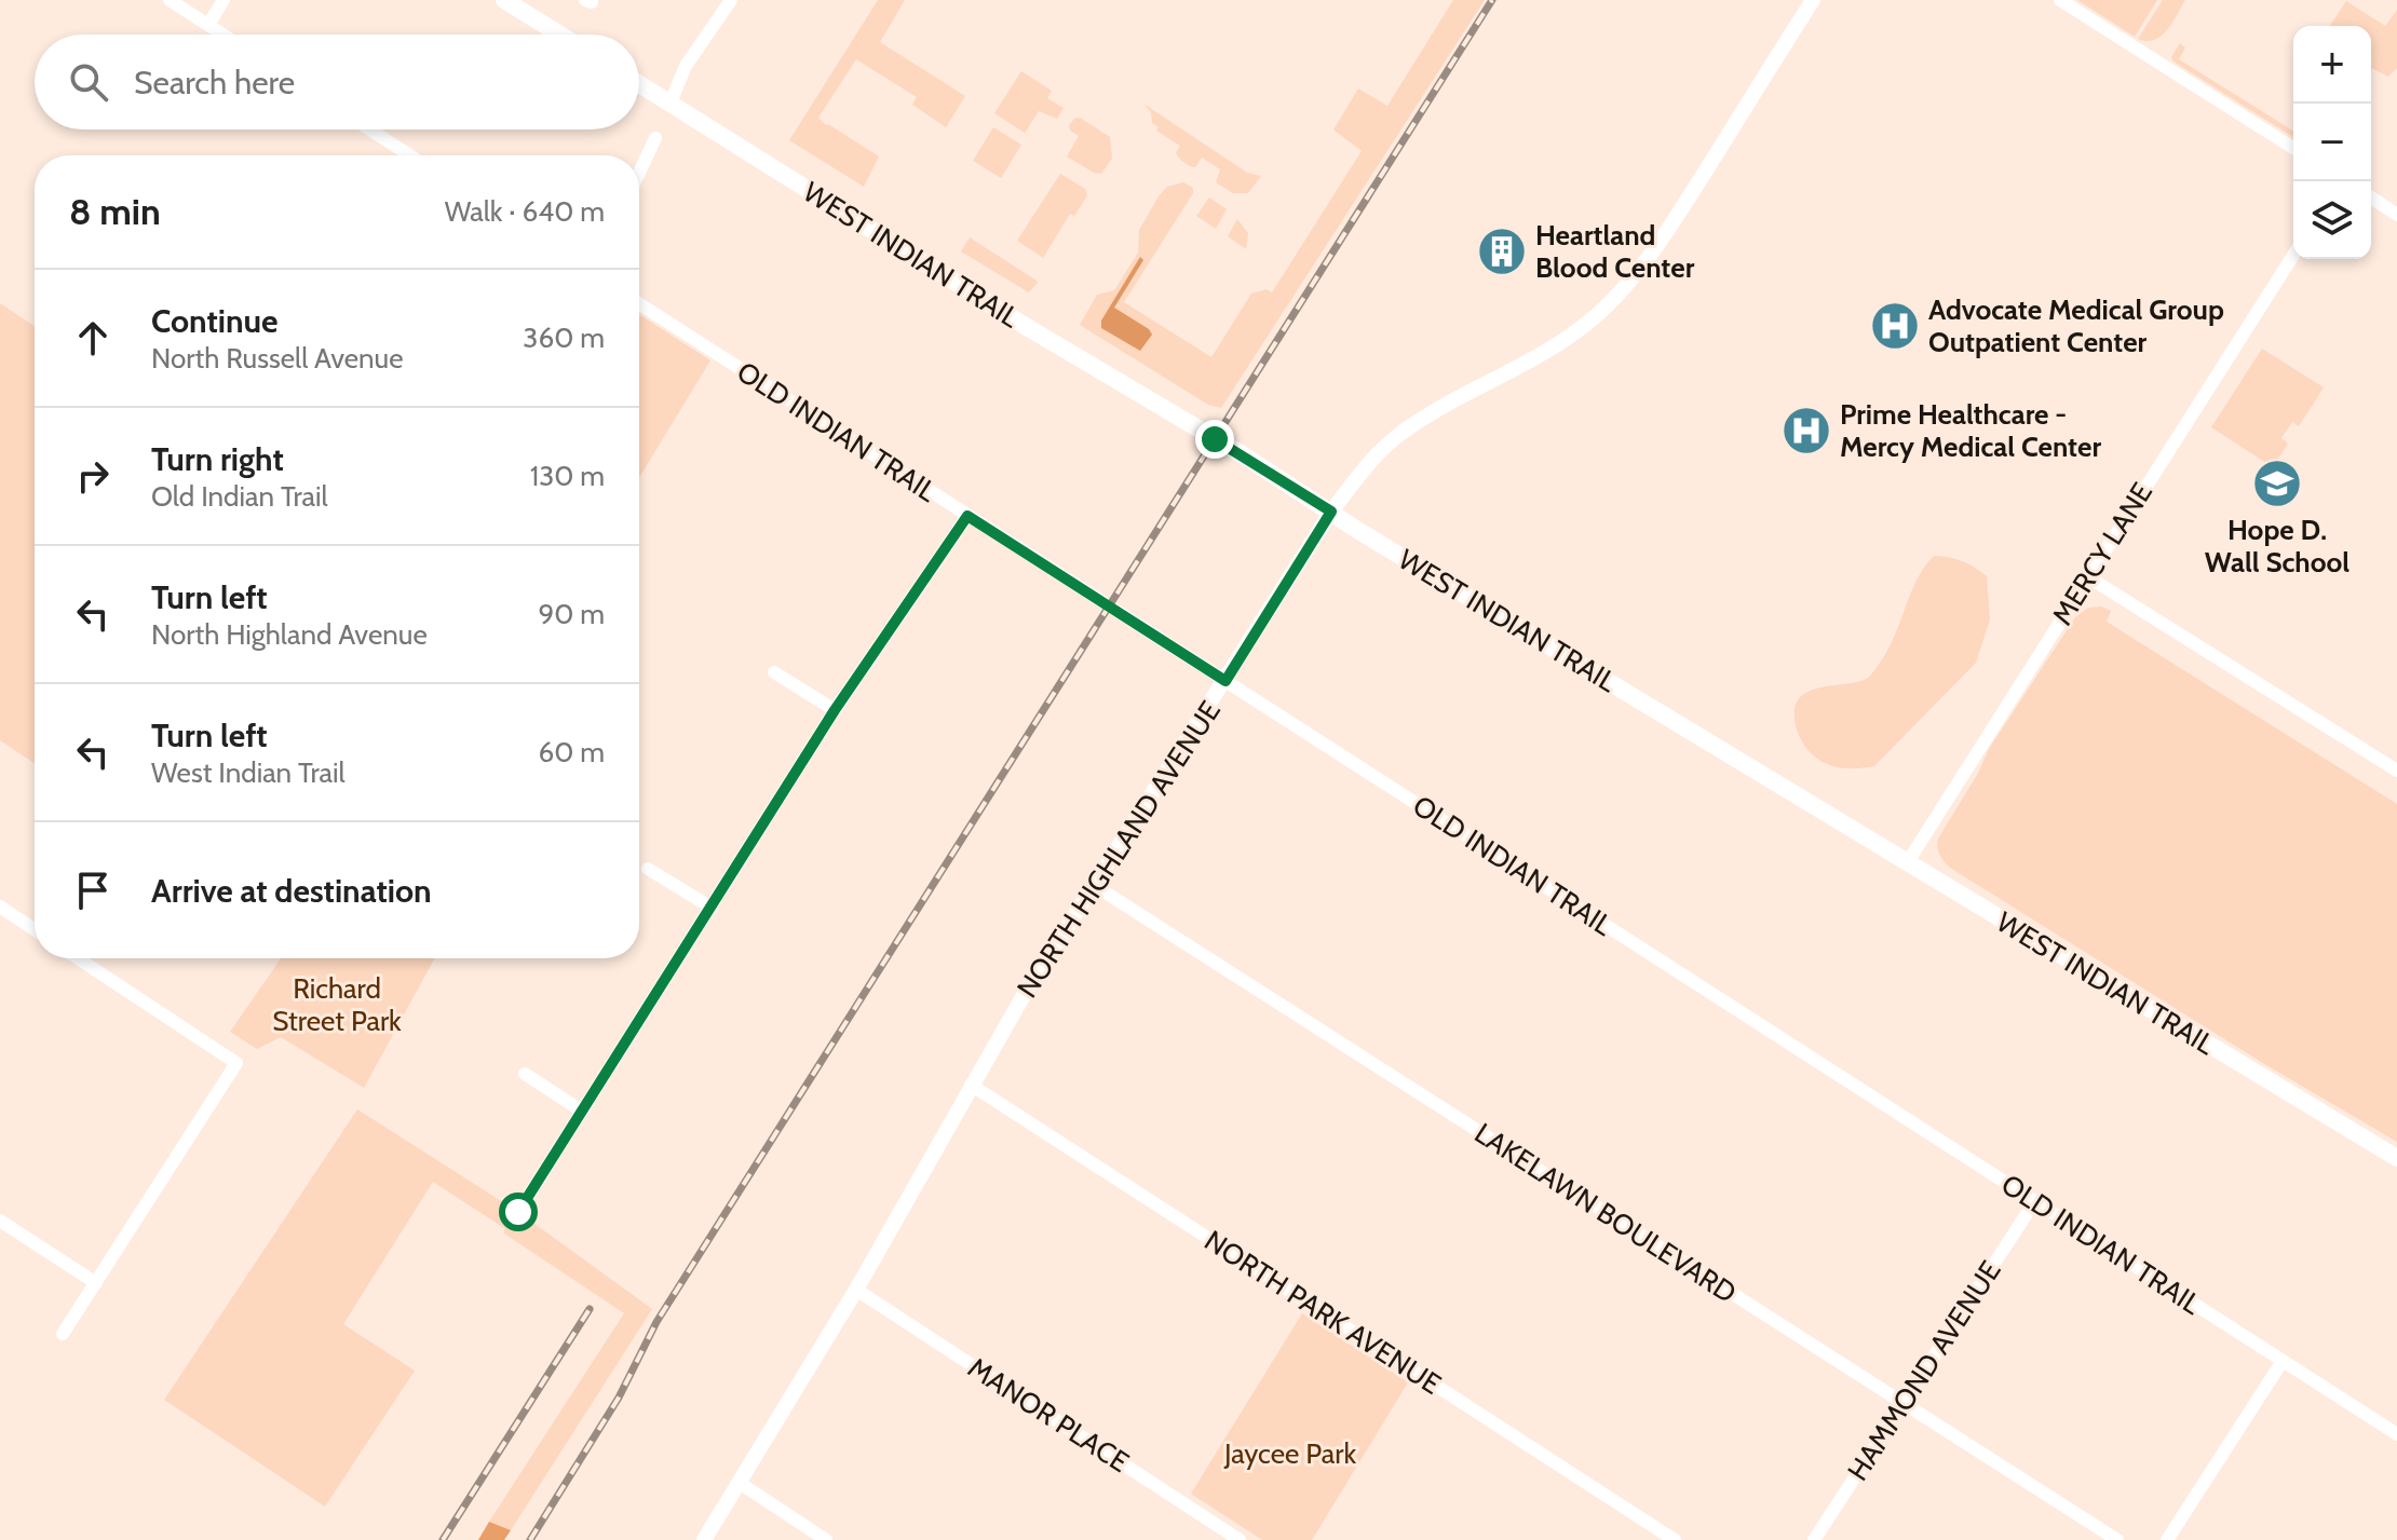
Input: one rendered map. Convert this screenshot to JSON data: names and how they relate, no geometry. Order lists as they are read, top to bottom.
{
  "streets": {
    "main road": ["WEST INDIAN TRAIL"],
    "street": [
      "OLD INDIAN TRAIL",
      "MERCY LANE",
      "NORTH HIGHLAND AVENUE",
      "LAKELAWN BOULEVARD",
      "NORTH PARK AVENUE",
      "HAMMOND AVENUE",
      "MANOR PLACE"
    ]
  },
  "crossings": [
    ["WEST INDIAN TRAIL", "MERCY LANE"],
    ["WEST INDIAN TRAIL", "NORTH HIGHLAND AVENUE"],
    ["OLD INDIAN TRAIL", "NORTH HIGHLAND AVENUE"],
    ["OLD INDIAN TRAIL", "HAMMOND AVENUE"],
    ["NORTH HIGHLAND AVENUE", "LAKELAWN BOULEVARD"],
    ["NORTH HIGHLAND AVENUE", "NORTH PARK AVENUE"],
    ["NORTH HIGHLAND AVENUE", "MANOR PLACE"],
    ["LAKELAWN BOULEVARD", "HAMMOND AVENUE"]
  ],
  "parks": ["Richard Street Park", "Jaycee Park"],
  "places": {
    "building": ["Heartland Blood Center"],
    "hospital": ["Advocate Medical Group Outpatient Center", "Prime Healthcare - Mercy Medical Center"],
    "school or university": ["Hope D. Wall School"]
  },
  "page": {
    "map_buttons": ["+", "−"],
    "search": "Search here",
    "heading": ["8 min", "Walk · 640 m"],
    "list": [
      ["Continue", "North Russell Avenue", "360 m"],
      ["Turn right", "Old Indian Trail", "130 m"],
      ["Turn left", "North Highland Avenue", "90 m"],
      ["Turn left", "West Indian Trail", "60 m"],
      "Arrive at destination"
    ]
  }
}
